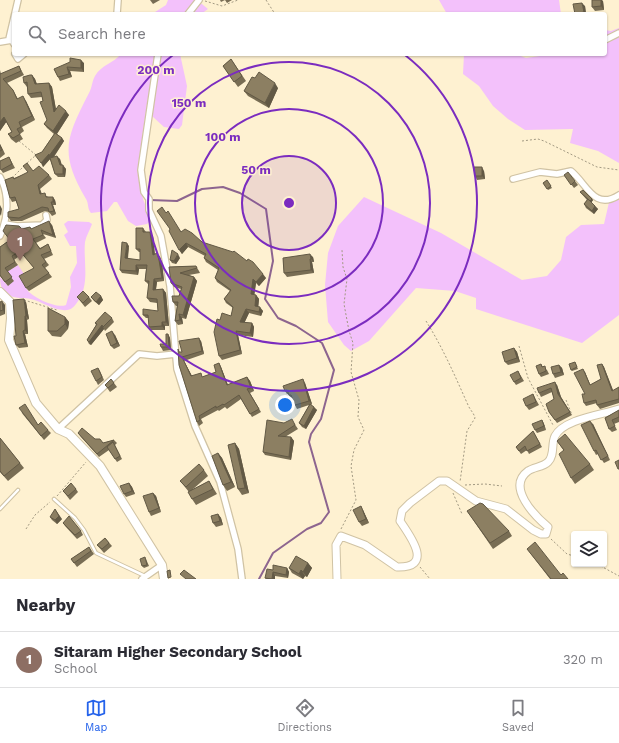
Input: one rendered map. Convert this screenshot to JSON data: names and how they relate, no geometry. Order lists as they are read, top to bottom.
{
  "page": {
    "search": "Search here",
    "pins": "1",
    "heading": "Nearby",
    "list": [
      {
        "mark": "1",
        "name": "Sitaram Higher Secondary School",
        "note": "School",
        "value": "320 m"
      }
    ],
    "nav": ["Map", "Directions", "Saved"]
  },
  "rings": [
    "200 m",
    "150 m",
    "100 m",
    "50 m"
  ]
}
